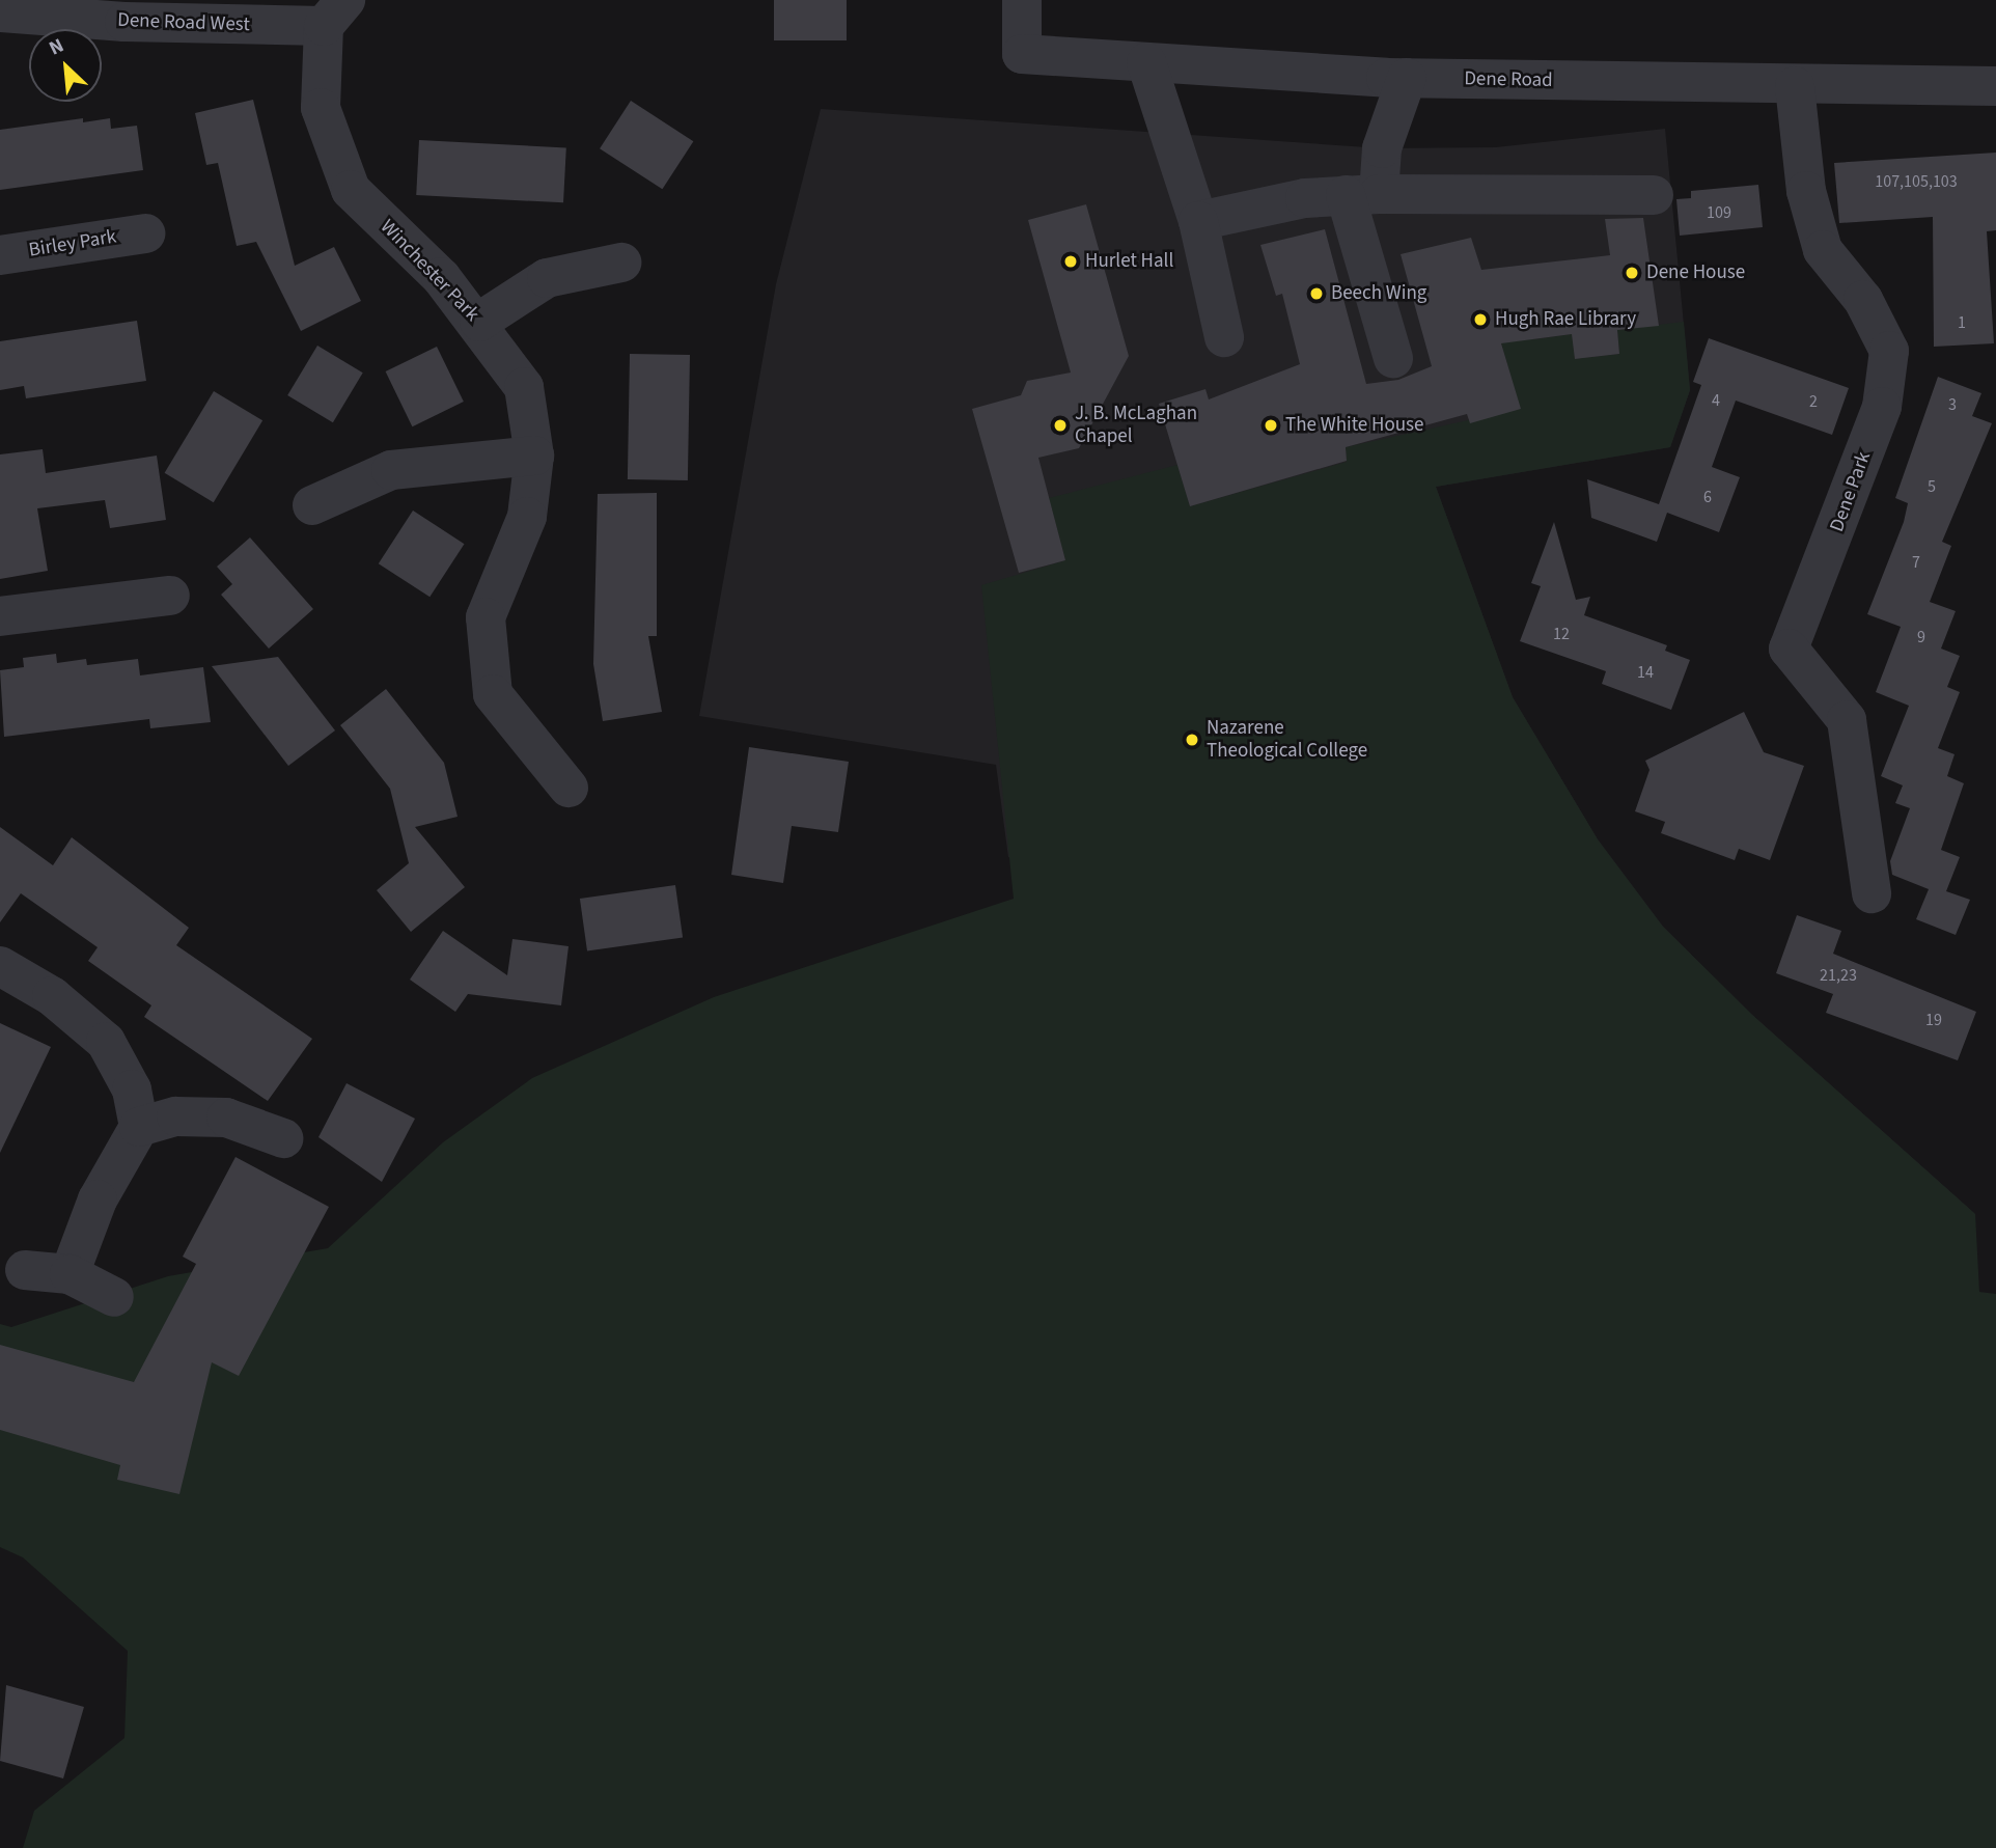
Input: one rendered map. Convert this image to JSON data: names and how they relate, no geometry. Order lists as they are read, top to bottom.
{
  "streets": {
    "street": [
      "Dene Road West",
      "Dene Road",
      "Birley Park",
      "Winchester Park",
      "Dene Park"
    ]
  },
  "crossings": [
    ["Dene Road West", "Winchester Park"],
    ["Dene Road", "Dene Park"]
  ],
  "places": [
    "Hurlet Hall",
    "Dene House",
    "Beech Wing",
    "Hugh Rae Library",
    "J. B. McLaghan Chapel",
    "The White House",
    "Nazarene Theological College"
  ],
  "house_numbers": [
    "107,105,103",
    "109",
    "1",
    "4",
    "2",
    "3",
    "5",
    "6",
    "7",
    "12",
    "9",
    "14",
    "21,23",
    "19"
  ],
  "north": "top left"
}
